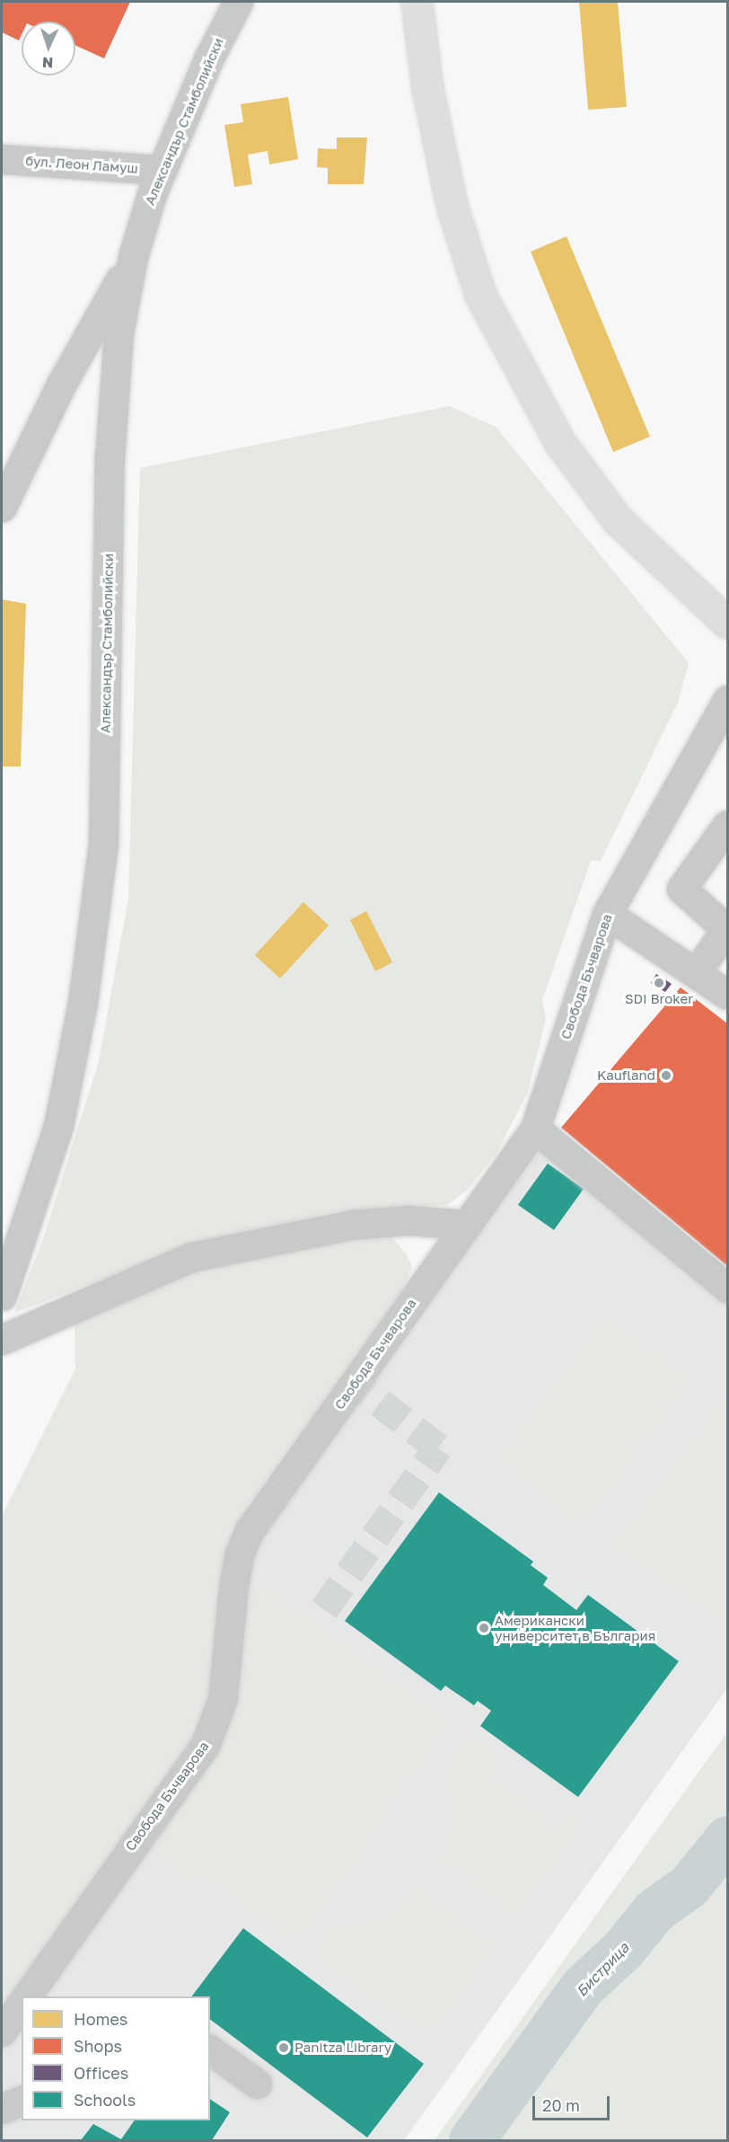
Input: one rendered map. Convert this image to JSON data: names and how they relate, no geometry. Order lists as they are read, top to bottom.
{
  "streets": {
    "street": ["Александър Стамболийски", "бул. Леон Ламуш", "Свобода Бъчварова"]
  },
  "crossings": [
    ["Александър Стамболийски", "бул. Леон Ламуш"]
  ],
  "water": ["Бистрица"],
  "places": [
    "SDI Broker",
    "Kaufland",
    "Американски университет в България",
    "Panitza Library"
  ],
  "legend": [
    "Homes",
    "Shops",
    "Offices",
    "Schools"
  ],
  "scale_bar": "20 m",
  "north": "bottom"
}
